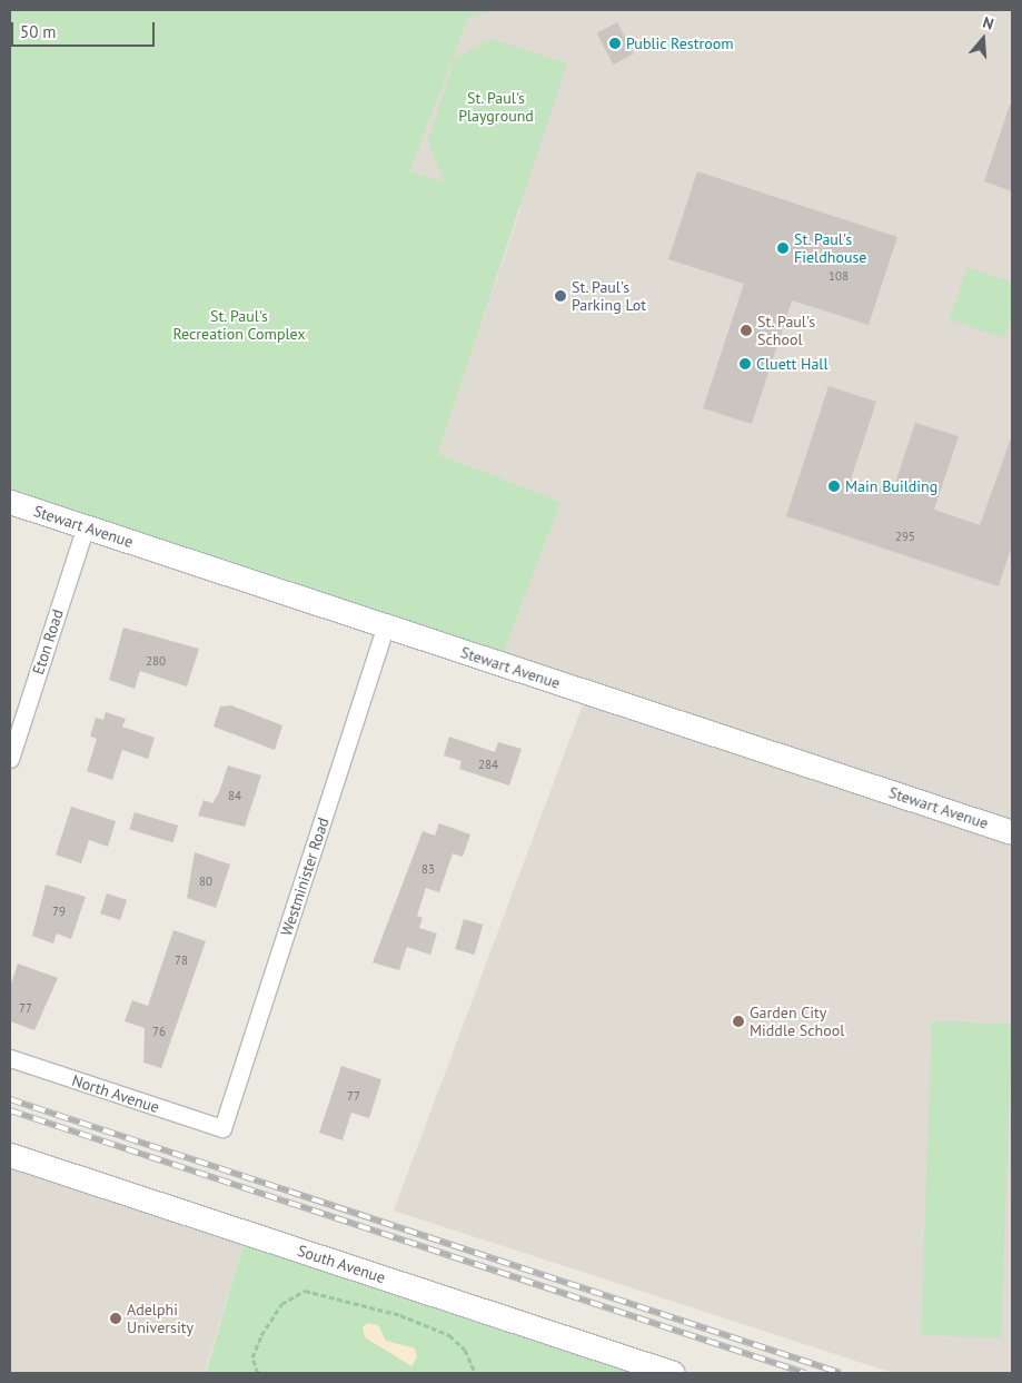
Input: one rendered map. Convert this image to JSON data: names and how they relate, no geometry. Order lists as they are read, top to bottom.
{
  "streets": {
    "main road": ["Stewart Avenue", "South Avenue"],
    "street": ["Eton Road", "Westminister Road", "North Avenue"]
  },
  "crossings": [
    ["Stewart Avenue", "Eton Road"],
    ["Stewart Avenue", "Westminister Road"],
    ["Westminister Road", "North Avenue"]
  ],
  "parks": ["St. Paul's Playground", "St. Paul's Recreation Complex"],
  "places": [
    "Public Restroom",
    "St. Paul's Fieldhouse",
    "St. Paul's Parking Lot",
    "St. Paul's School",
    "Cluett Hall",
    "Main Building",
    "Garden City Middle School",
    "Adelphi University"
  ],
  "house_numbers": [
    "108",
    "295",
    "280",
    "284",
    "84",
    "83",
    "80",
    "79",
    "78",
    "77",
    "76",
    "77"
  ],
  "scale_bar": "50 m",
  "north": "top"
}
